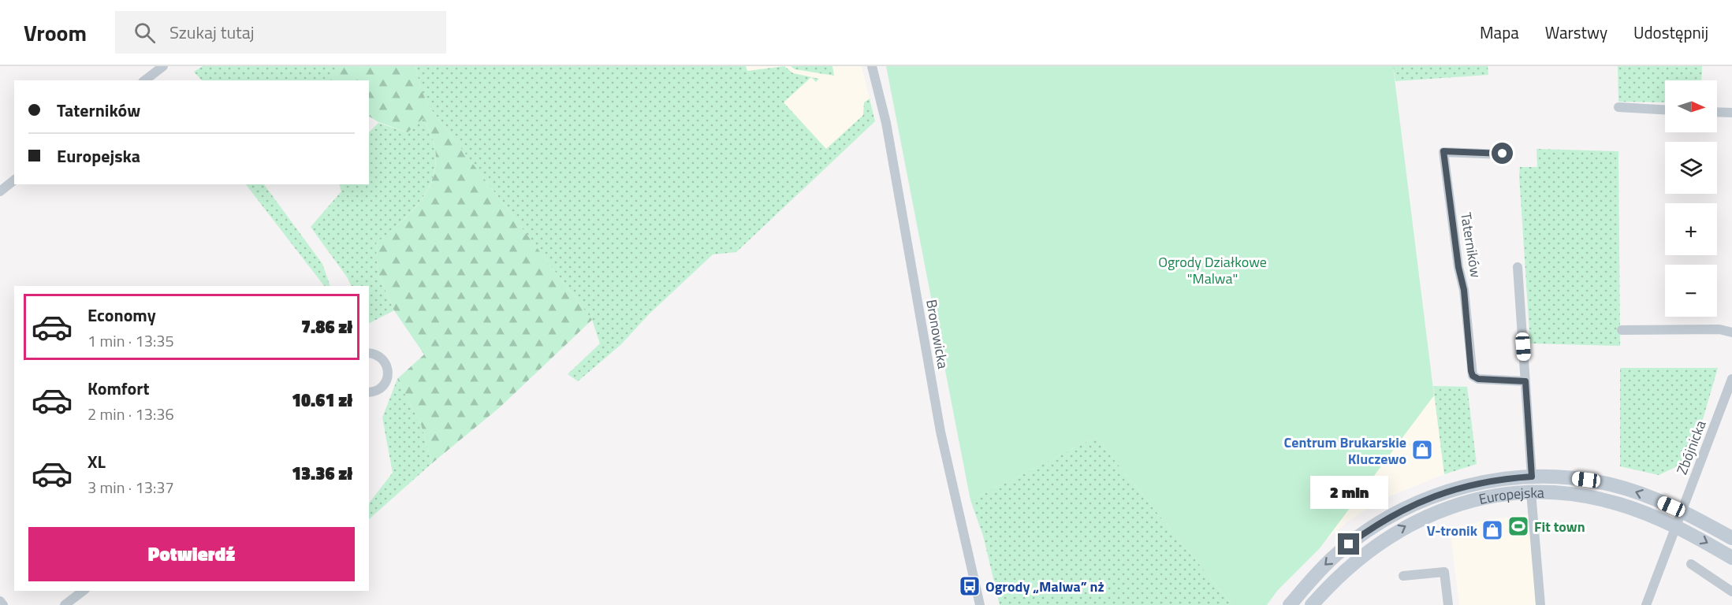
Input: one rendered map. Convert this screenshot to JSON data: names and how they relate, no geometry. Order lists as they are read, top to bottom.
{
  "streets": {
    "main road": ["Europejska"],
    "street": ["Taterników", "Bronowicka", "Zbójnicka"]
  },
  "crossings": [
    ["Zbójnicka", "Europejska"]
  ],
  "parks": ["Ogrody Działkowe \"Malwa\""],
  "places": {
    "shop": ["Centrum Brukarskie Kluczewo", "V-tronik"],
    "sports": ["Fit town"],
    "bus stop": ["Ogrody „Malwa” nż"]
  },
  "north": "right",
  "page": {
    "header": "Vroom",
    "search": "Szukaj tutaj",
    "nav": ["Mapa", "Warstwy", "Udostępnij"],
    "map_buttons": ["+", "−"],
    "banner": ["Taterników", "Europejska"],
    "list": [
      {
        "name": "Economy",
        "note": "1 min · 13:35",
        "value": "7.86 zł"
      },
      {
        "name": "Komfort",
        "note": "2 min · 13:36",
        "value": "10.61 zł"
      },
      {
        "name": "XL",
        "note": "3 min · 13:37",
        "value": "13.36 zł"
      }
    ],
    "bubble": "2 min",
    "buttons": "Potwierdź"
  }
}
